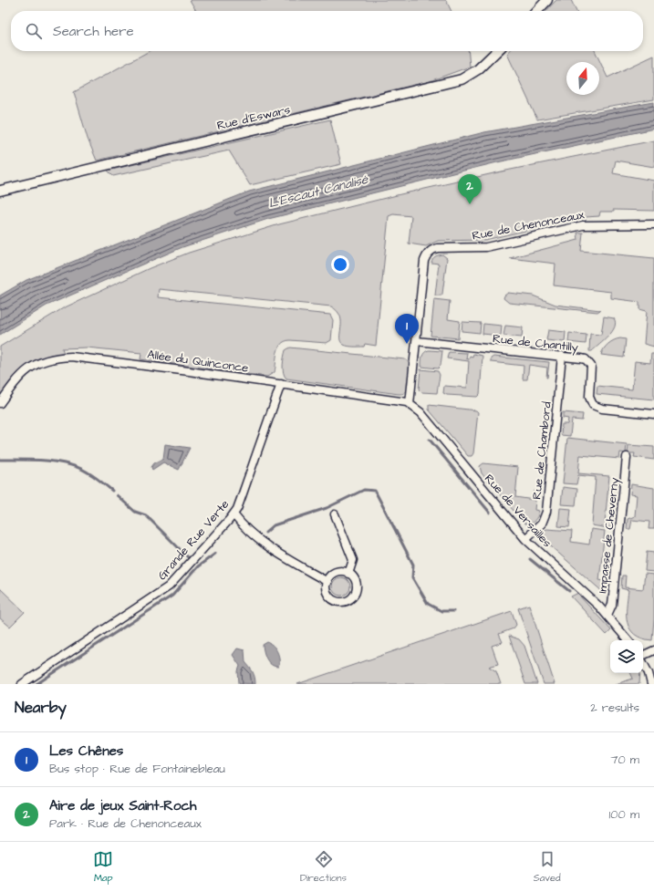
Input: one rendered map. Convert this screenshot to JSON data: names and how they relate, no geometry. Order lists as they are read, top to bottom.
{
  "streets": {
    "street": [
      "Rue d'Eswars",
      "Rue de Chenonceaux",
      "Rue de Chantilly",
      "Allée du Quinconce",
      "Rue de Chambord",
      "Rue de Versailles",
      "Impasse de Cheverny",
      "Grande Rue Verte"
    ]
  },
  "crossings": [
    ["Rue de Chenonceaux", "Rue de Chantilly"],
    ["Rue de Chantilly", "Rue de Chambord"],
    ["Allée du Quinconce", "Rue de Versailles"],
    ["Allée du Quinconce", "Grande Rue Verte"],
    ["Rue de Chambord", "Rue de Versailles"],
    ["Rue de Versailles", "Impasse de Cheverny"]
  ],
  "water": ["L'Escaut Canalisé"],
  "north": "top",
  "page": {
    "search": "Search here",
    "pins": ["2", "1"],
    "heading": ["Nearby", "2 results"],
    "list": [
      {
        "mark": "1",
        "name": "Les Chênes",
        "note": "Bus stop · Rue de Fontainebleau",
        "value": "70 m"
      },
      {
        "mark": "2",
        "name": "Aire de jeux Saint-Roch",
        "note": "Park · Rue de Chenonceaux",
        "value": "100 m"
      }
    ],
    "nav": ["Map", "Directions", "Saved"]
  }
}
